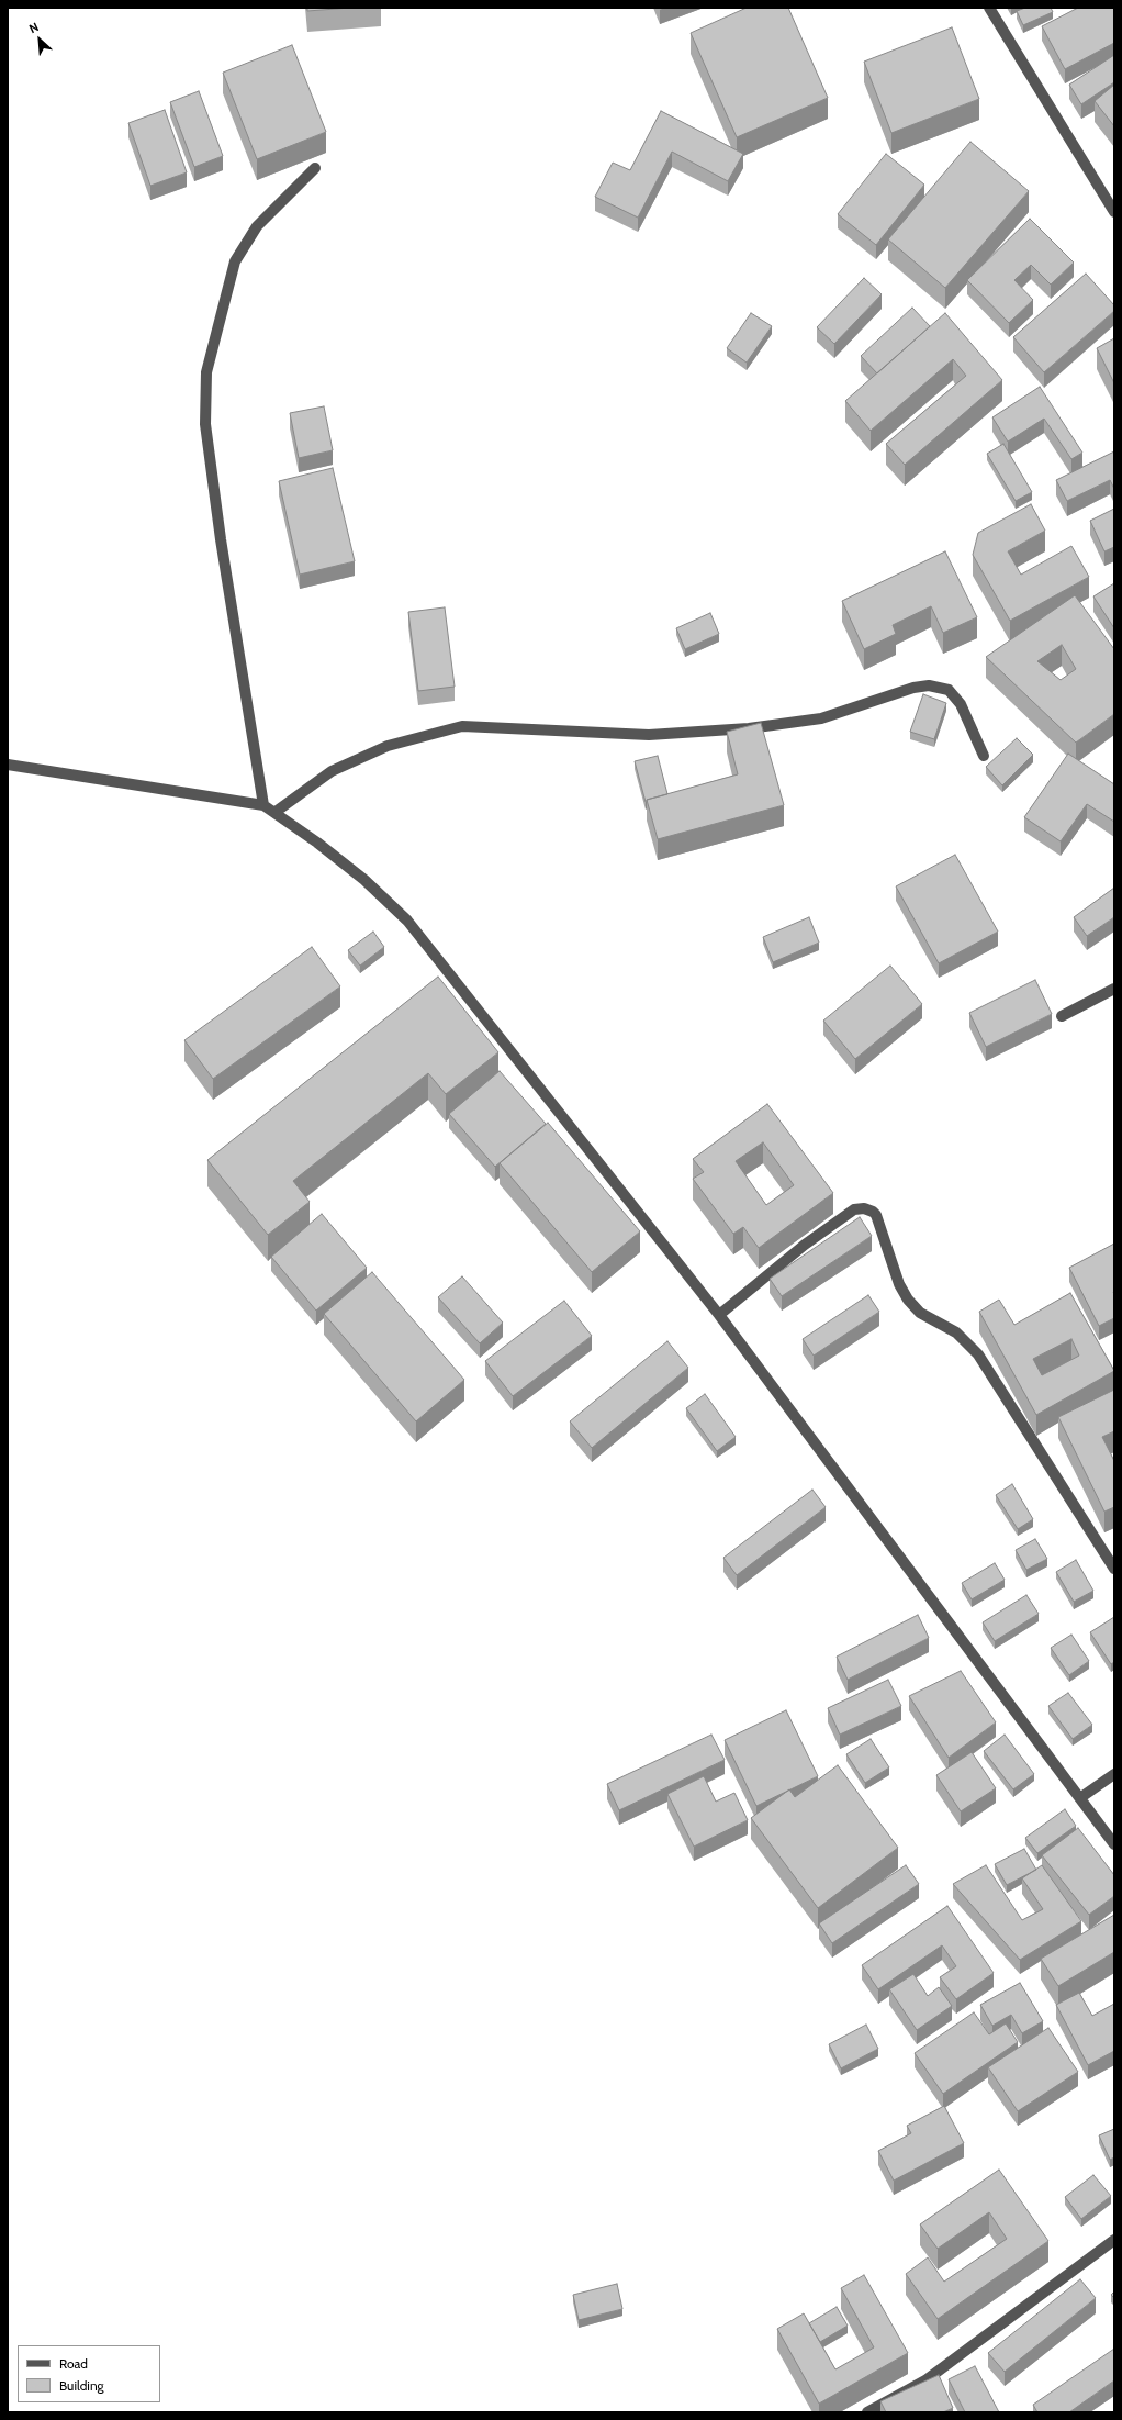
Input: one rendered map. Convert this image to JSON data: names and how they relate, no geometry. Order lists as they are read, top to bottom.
{
  "legend": ["Road", "Building"],
  "north": "top left"
}
